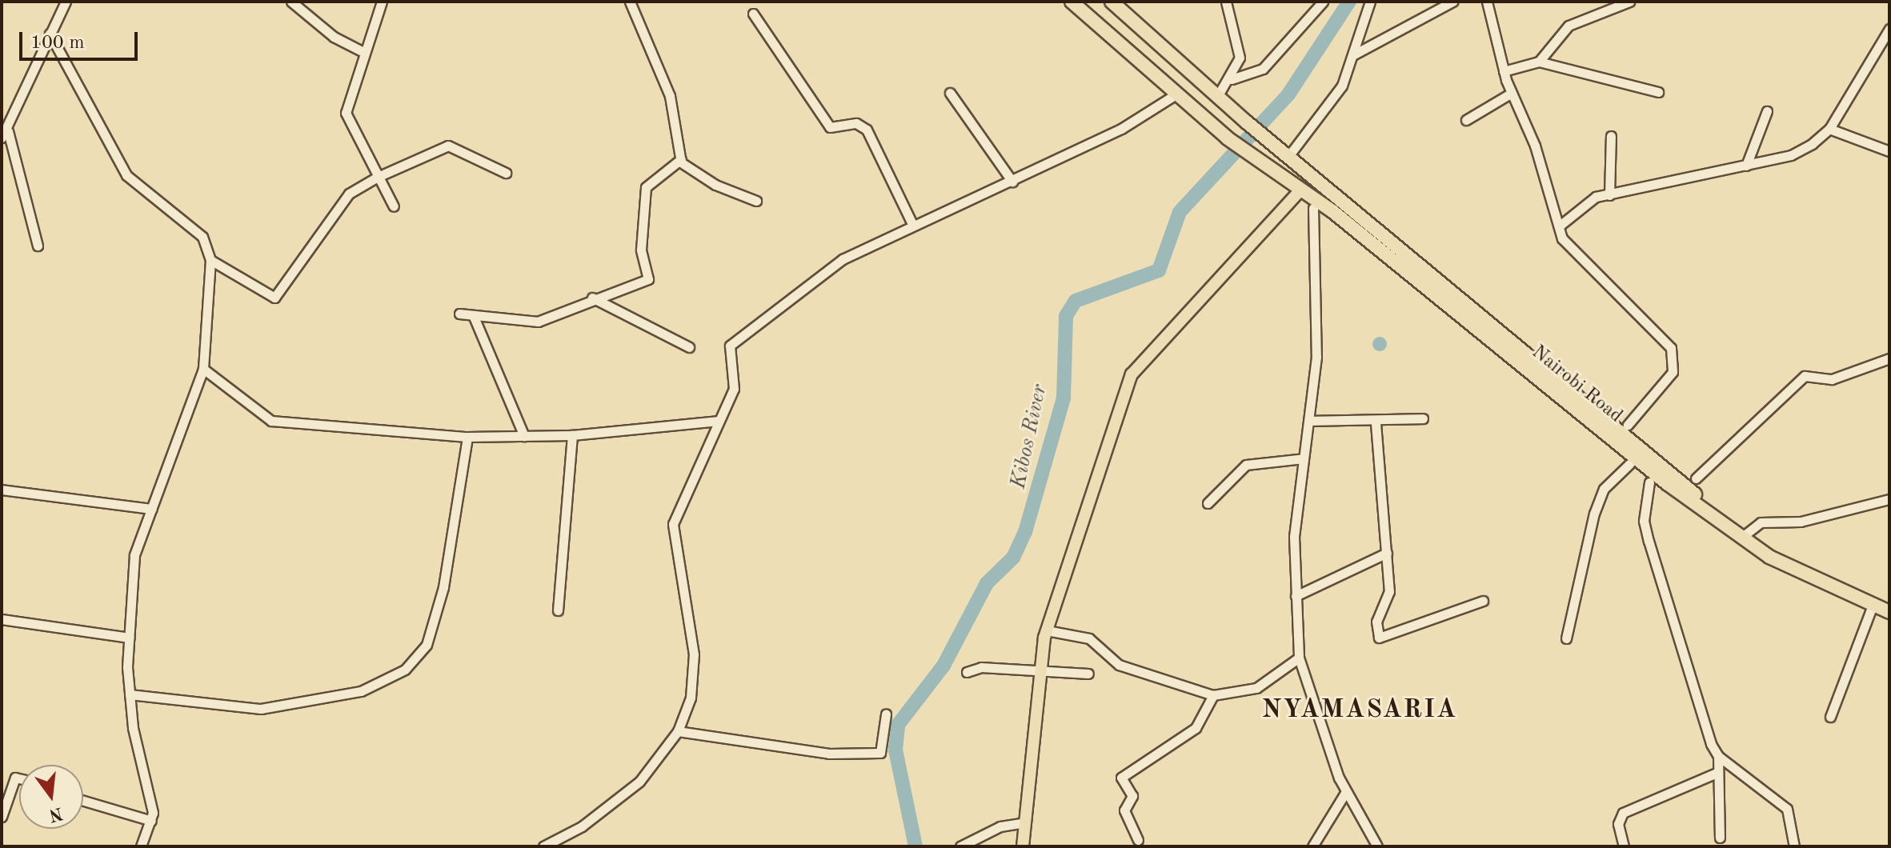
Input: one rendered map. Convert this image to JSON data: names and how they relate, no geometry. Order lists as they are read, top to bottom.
{
  "streets": {
    "highway": ["Nairobi Road"]
  },
  "districts": ["NYAMASARIA"],
  "water": ["Kibos River"],
  "scale_bar": "100 m",
  "north": "bottom"
}
